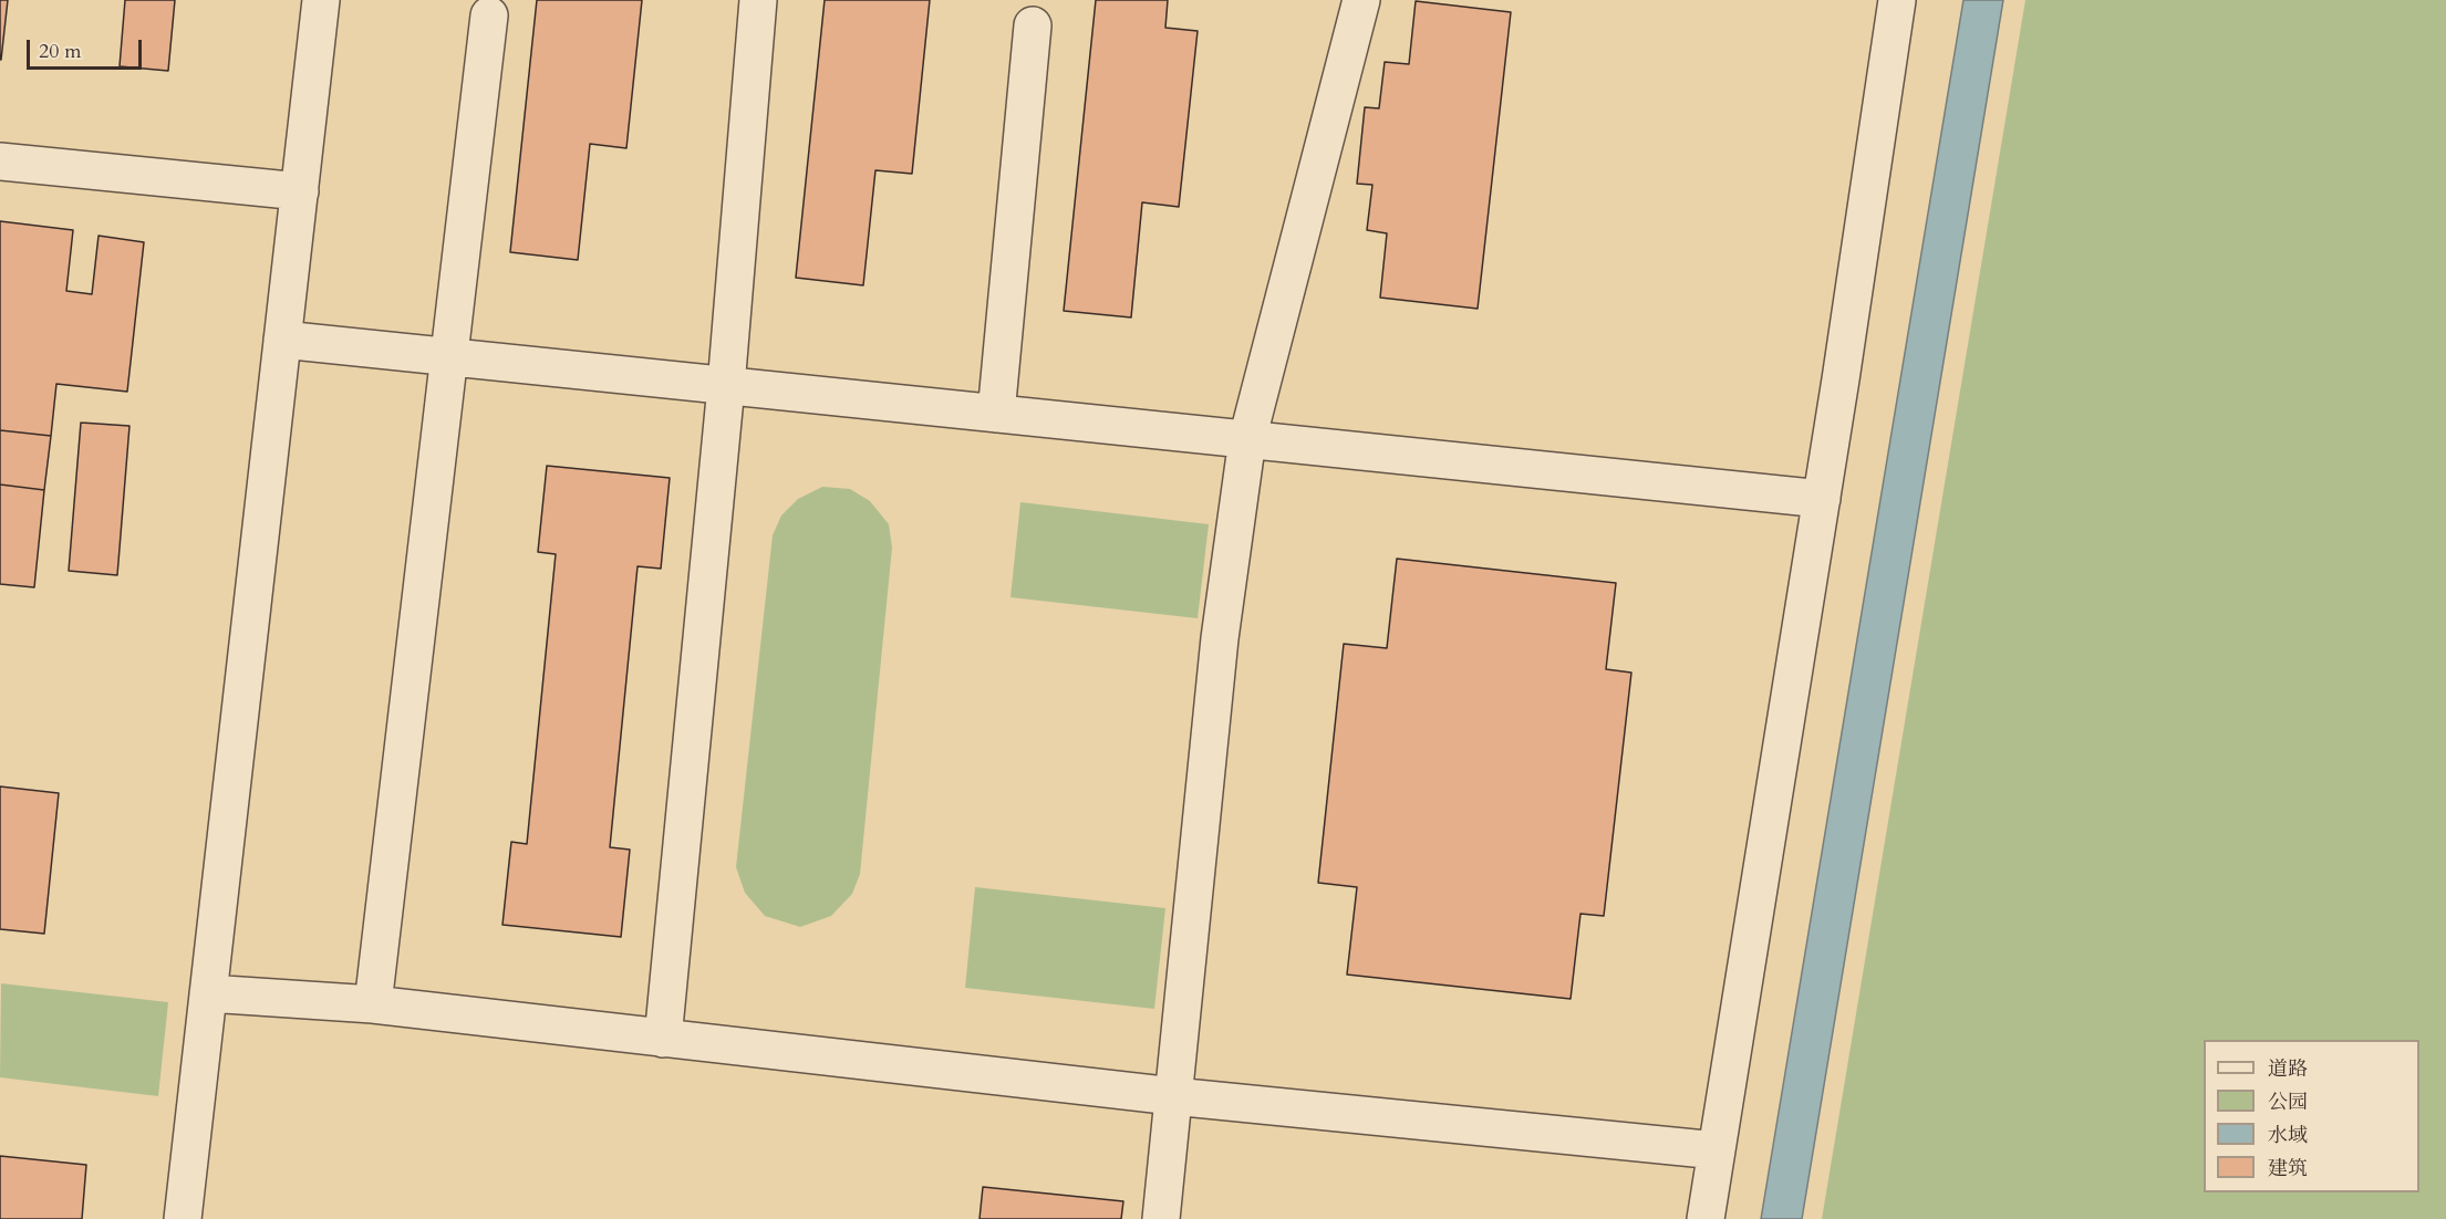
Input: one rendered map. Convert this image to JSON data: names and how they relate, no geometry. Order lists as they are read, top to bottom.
{
  "legend": [
    "道路",
    "公园",
    "水域",
    "建筑"
  ],
  "scale_bar": "20 m"
}
